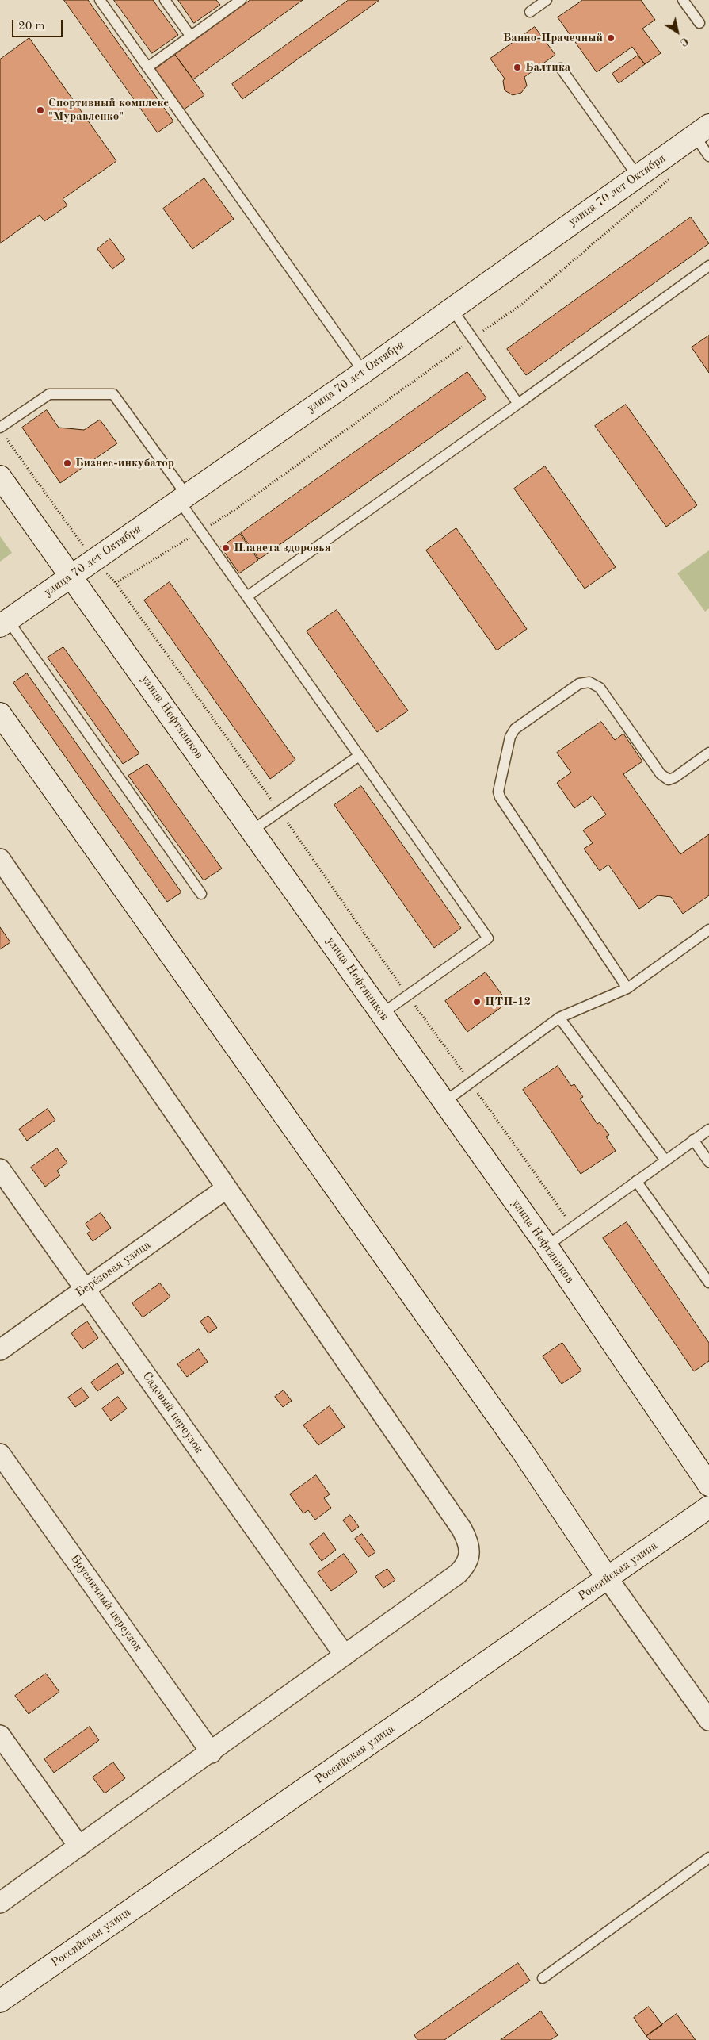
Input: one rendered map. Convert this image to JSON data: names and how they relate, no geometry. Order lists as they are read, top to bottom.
{
  "streets": {
    "main road": ["улица 70 лет Октября", "улица Нефтяников", "Российская улица"],
    "street": ["Берёзовая улица", "Садовый переулок", "Брусничный переулок"]
  },
  "crossings": [
    ["улица 70 лет Октября", "улица Нефтяников"],
    ["Берёзовая улица", "Садовый переулок"]
  ],
  "places": [
    "Банно-Прачечный",
    "Балтика",
    "Спортивный комплекс \"Муравленко\"",
    "Бизнес-инкубатор",
    "Планета здоровья",
    "ЦТП-12"
  ],
  "scale_bar": "20 m",
  "north": "bottom right"
}
